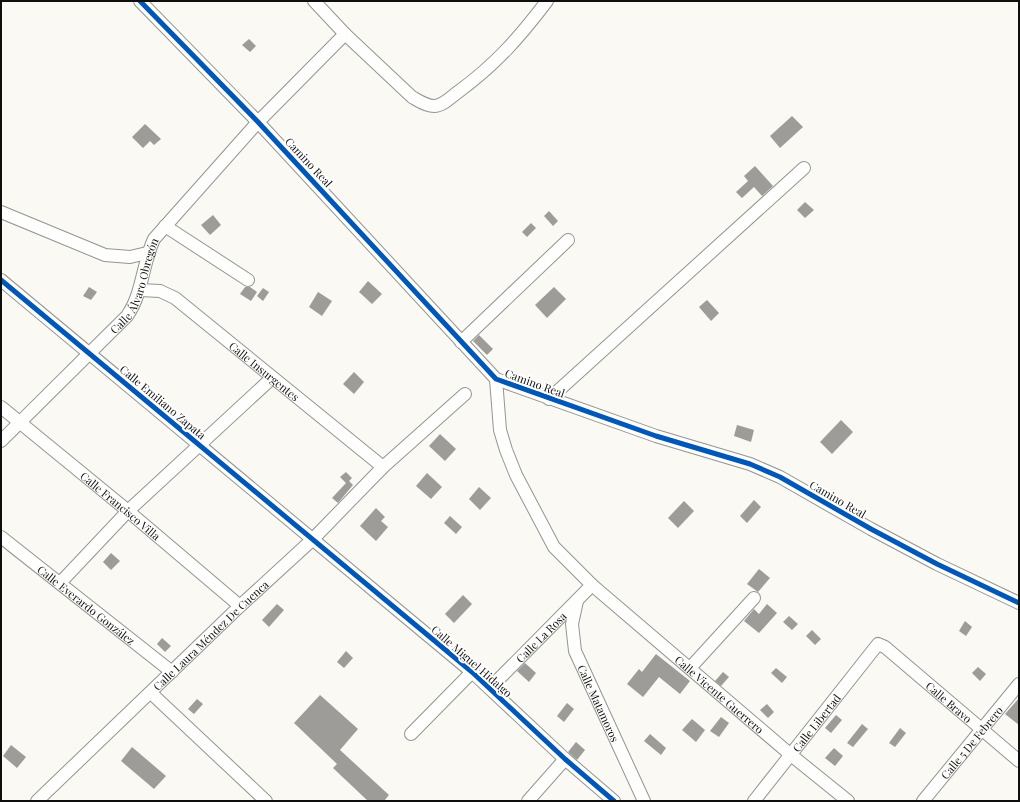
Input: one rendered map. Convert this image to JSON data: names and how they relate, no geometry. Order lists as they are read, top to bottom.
{
  "streets": {
    "street": [
      "Camino Real",
      "Calle Álvaro Obregón",
      "Calle Insurgentes",
      "Calle Emiliano Zapata",
      "Calle Francisco Villa",
      "Calle Everardo González",
      "Calle Laura Méndez De Cuenca",
      "Calle La Rosa",
      "Calle Miguel Hidalgo",
      "Calle Vicente Guerrero",
      "Calle Bravo",
      "Calle Matamoros",
      "Calle Libertad",
      "Calle 5 De Febrero"
    ]
  },
  "crossings": [
    ["Camino Real", "Calle Álvaro Obregón"],
    ["Camino Real", "Calle La Rosa"],
    ["Camino Real", "Calle Vicente Guerrero"],
    ["Calle Álvaro Obregón", "Calle Insurgentes"],
    ["Calle Álvaro Obregón", "Calle Emiliano Zapata"],
    ["Calle Álvaro Obregón", "Calle Francisco Villa"],
    ["Calle Insurgentes", "Calle Laura Méndez De Cuenca"],
    ["Calle Emiliano Zapata", "Calle Laura Méndez De Cuenca"],
    ["Calle Emiliano Zapata", "Calle Miguel Hidalgo"],
    ["Calle Francisco Villa", "Calle Laura Méndez De Cuenca"],
    ["Calle Everardo González", "Calle Laura Méndez De Cuenca"],
    ["Calle Laura Méndez De Cuenca", "Calle Miguel Hidalgo"],
    ["Calle La Rosa", "Calle Miguel Hidalgo"],
    ["Calle La Rosa", "Calle Vicente Guerrero"],
    ["Calle La Rosa", "Calle Matamoros"],
    ["Calle Vicente Guerrero", "Calle Libertad"],
    ["Calle Bravo", "Calle Libertad"],
    ["Calle Bravo", "Calle 5 De Febrero"]
  ]
}
